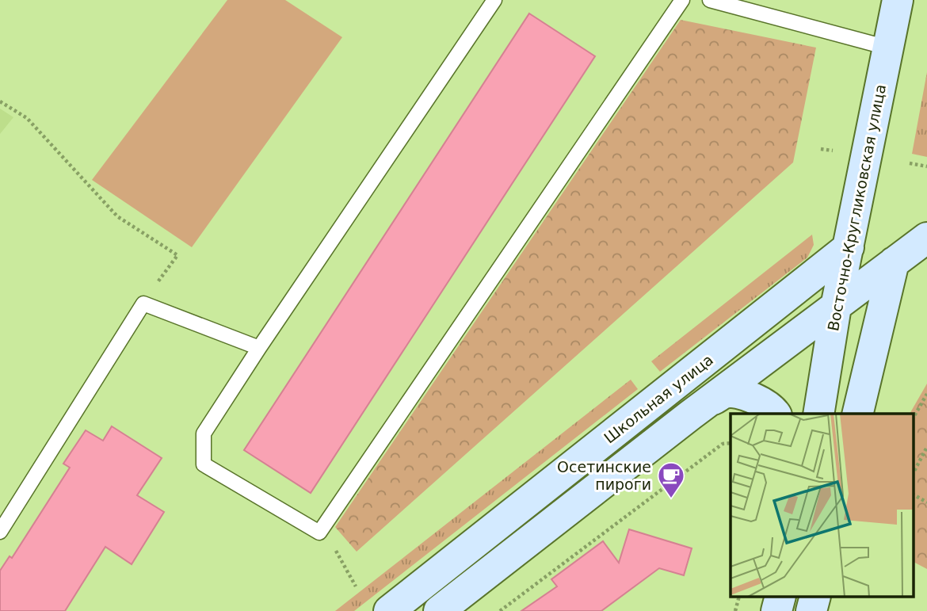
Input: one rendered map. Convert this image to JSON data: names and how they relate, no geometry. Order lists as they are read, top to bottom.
{
  "streets": {
    "main road": ["Восточно-Кругликовская улица", "Школьная улица"]
  },
  "crossings": [
    ["Восточно-Кругликовская улица", "Школьная улица"]
  ],
  "places": {
    "cafe": ["Осетинские пироги"]
  }
}
